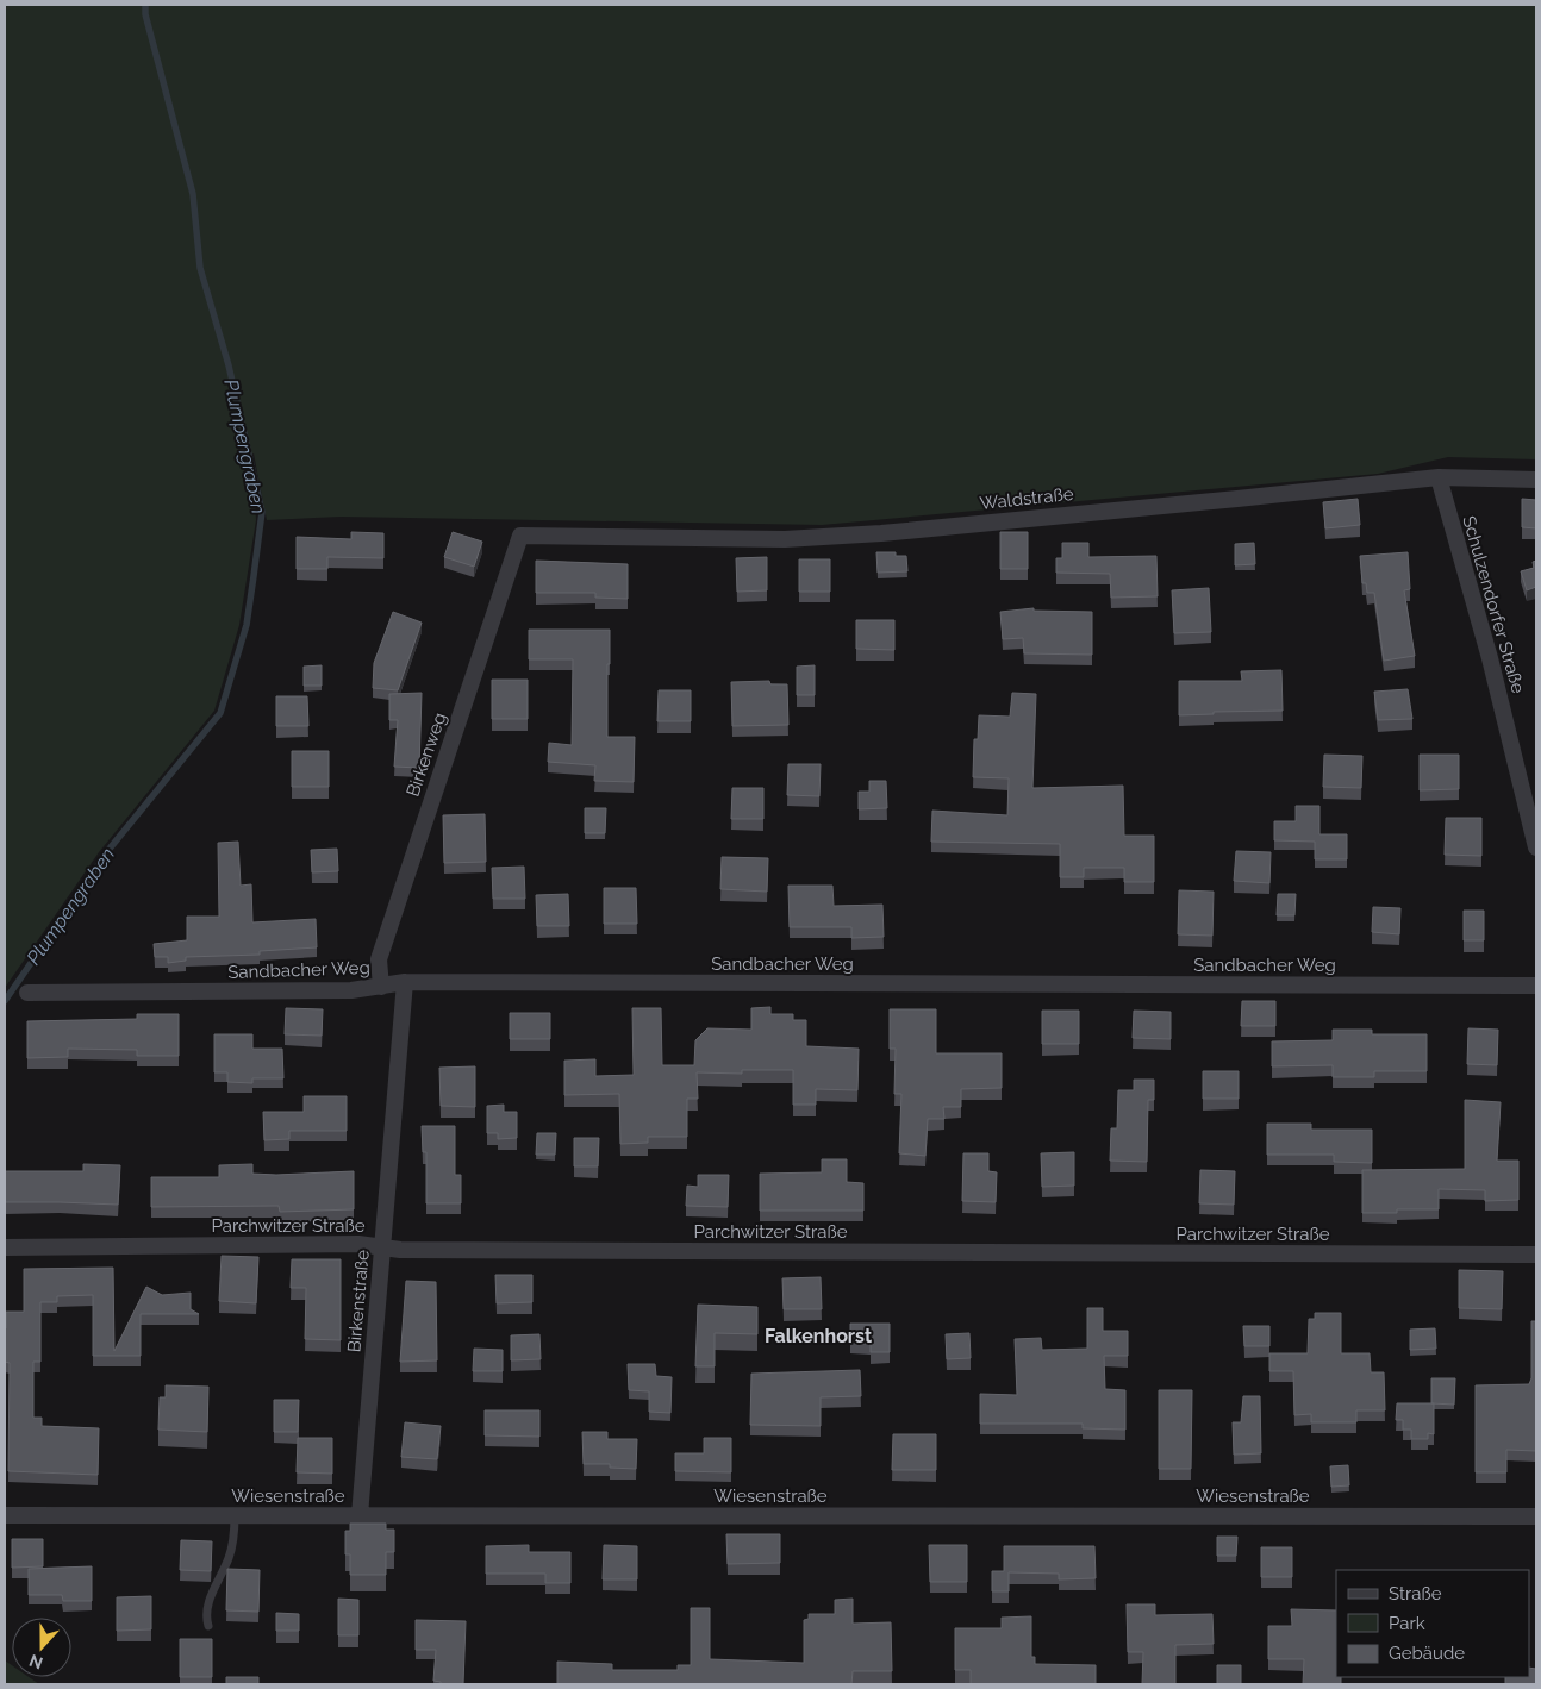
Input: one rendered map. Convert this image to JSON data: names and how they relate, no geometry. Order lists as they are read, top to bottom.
{
  "streets": {
    "street": [
      "Waldstraße",
      "Schulzendorfer Straße",
      "Birkenweg",
      "Sandbacher Weg",
      "Parchwitzer Straße",
      "Birkenstraße",
      "Wiesenstraße"
    ]
  },
  "crossings": [
    ["Waldstraße", "Schulzendorfer Straße"],
    ["Waldstraße", "Birkenweg"],
    ["Birkenweg", "Sandbacher Weg"],
    ["Sandbacher Weg", "Birkenstraße"],
    ["Parchwitzer Straße", "Birkenstraße"],
    ["Birkenstraße", "Wiesenstraße"]
  ],
  "districts": ["Falkenhorst"],
  "water": ["Plumpengraben"],
  "legend": ["Straße", "Park", "Gebäude"],
  "north": "bottom"
}
